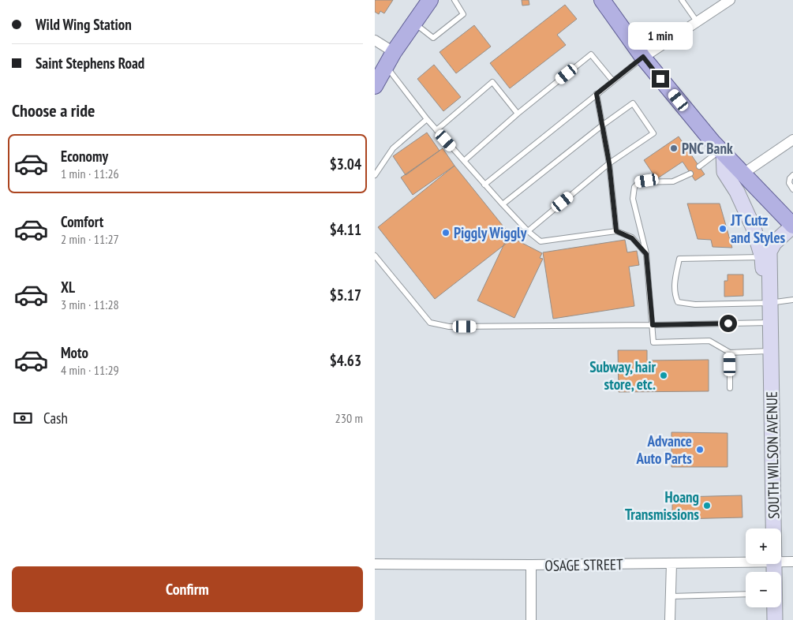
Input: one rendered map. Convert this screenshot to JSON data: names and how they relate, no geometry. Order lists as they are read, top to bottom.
{
  "streets": {
    "main road": ["SOUTH WILSON AVENUE"],
    "street": ["OSAGE STREET"]
  },
  "places": [
    "PNC Bank",
    "JT Cutz and Styles",
    "Piggly Wiggly",
    "Subway, hair store, etc.",
    "Advance Auto Parts",
    "Hoang Transmissions"
  ],
  "page": {
    "banner": ["Wild Wing Station", "Saint Stephens Road"],
    "bubble": "1 min",
    "heading": "Choose a ride",
    "list": [
      {
        "name": "Economy",
        "note": "1 min · 11:26",
        "value": "$3.04"
      },
      {
        "name": "Comfort",
        "note": "2 min · 11:27",
        "value": "$4.11"
      },
      {
        "name": "XL",
        "note": "3 min · 11:28",
        "value": "$5.17"
      },
      {
        "name": "Moto",
        "note": "4 min · 11:29",
        "value": "$4.63"
      }
    ],
    "pay": ["Cash", "230 m"],
    "map_buttons": ["+", "−"],
    "buttons": "Confirm"
  }
}
